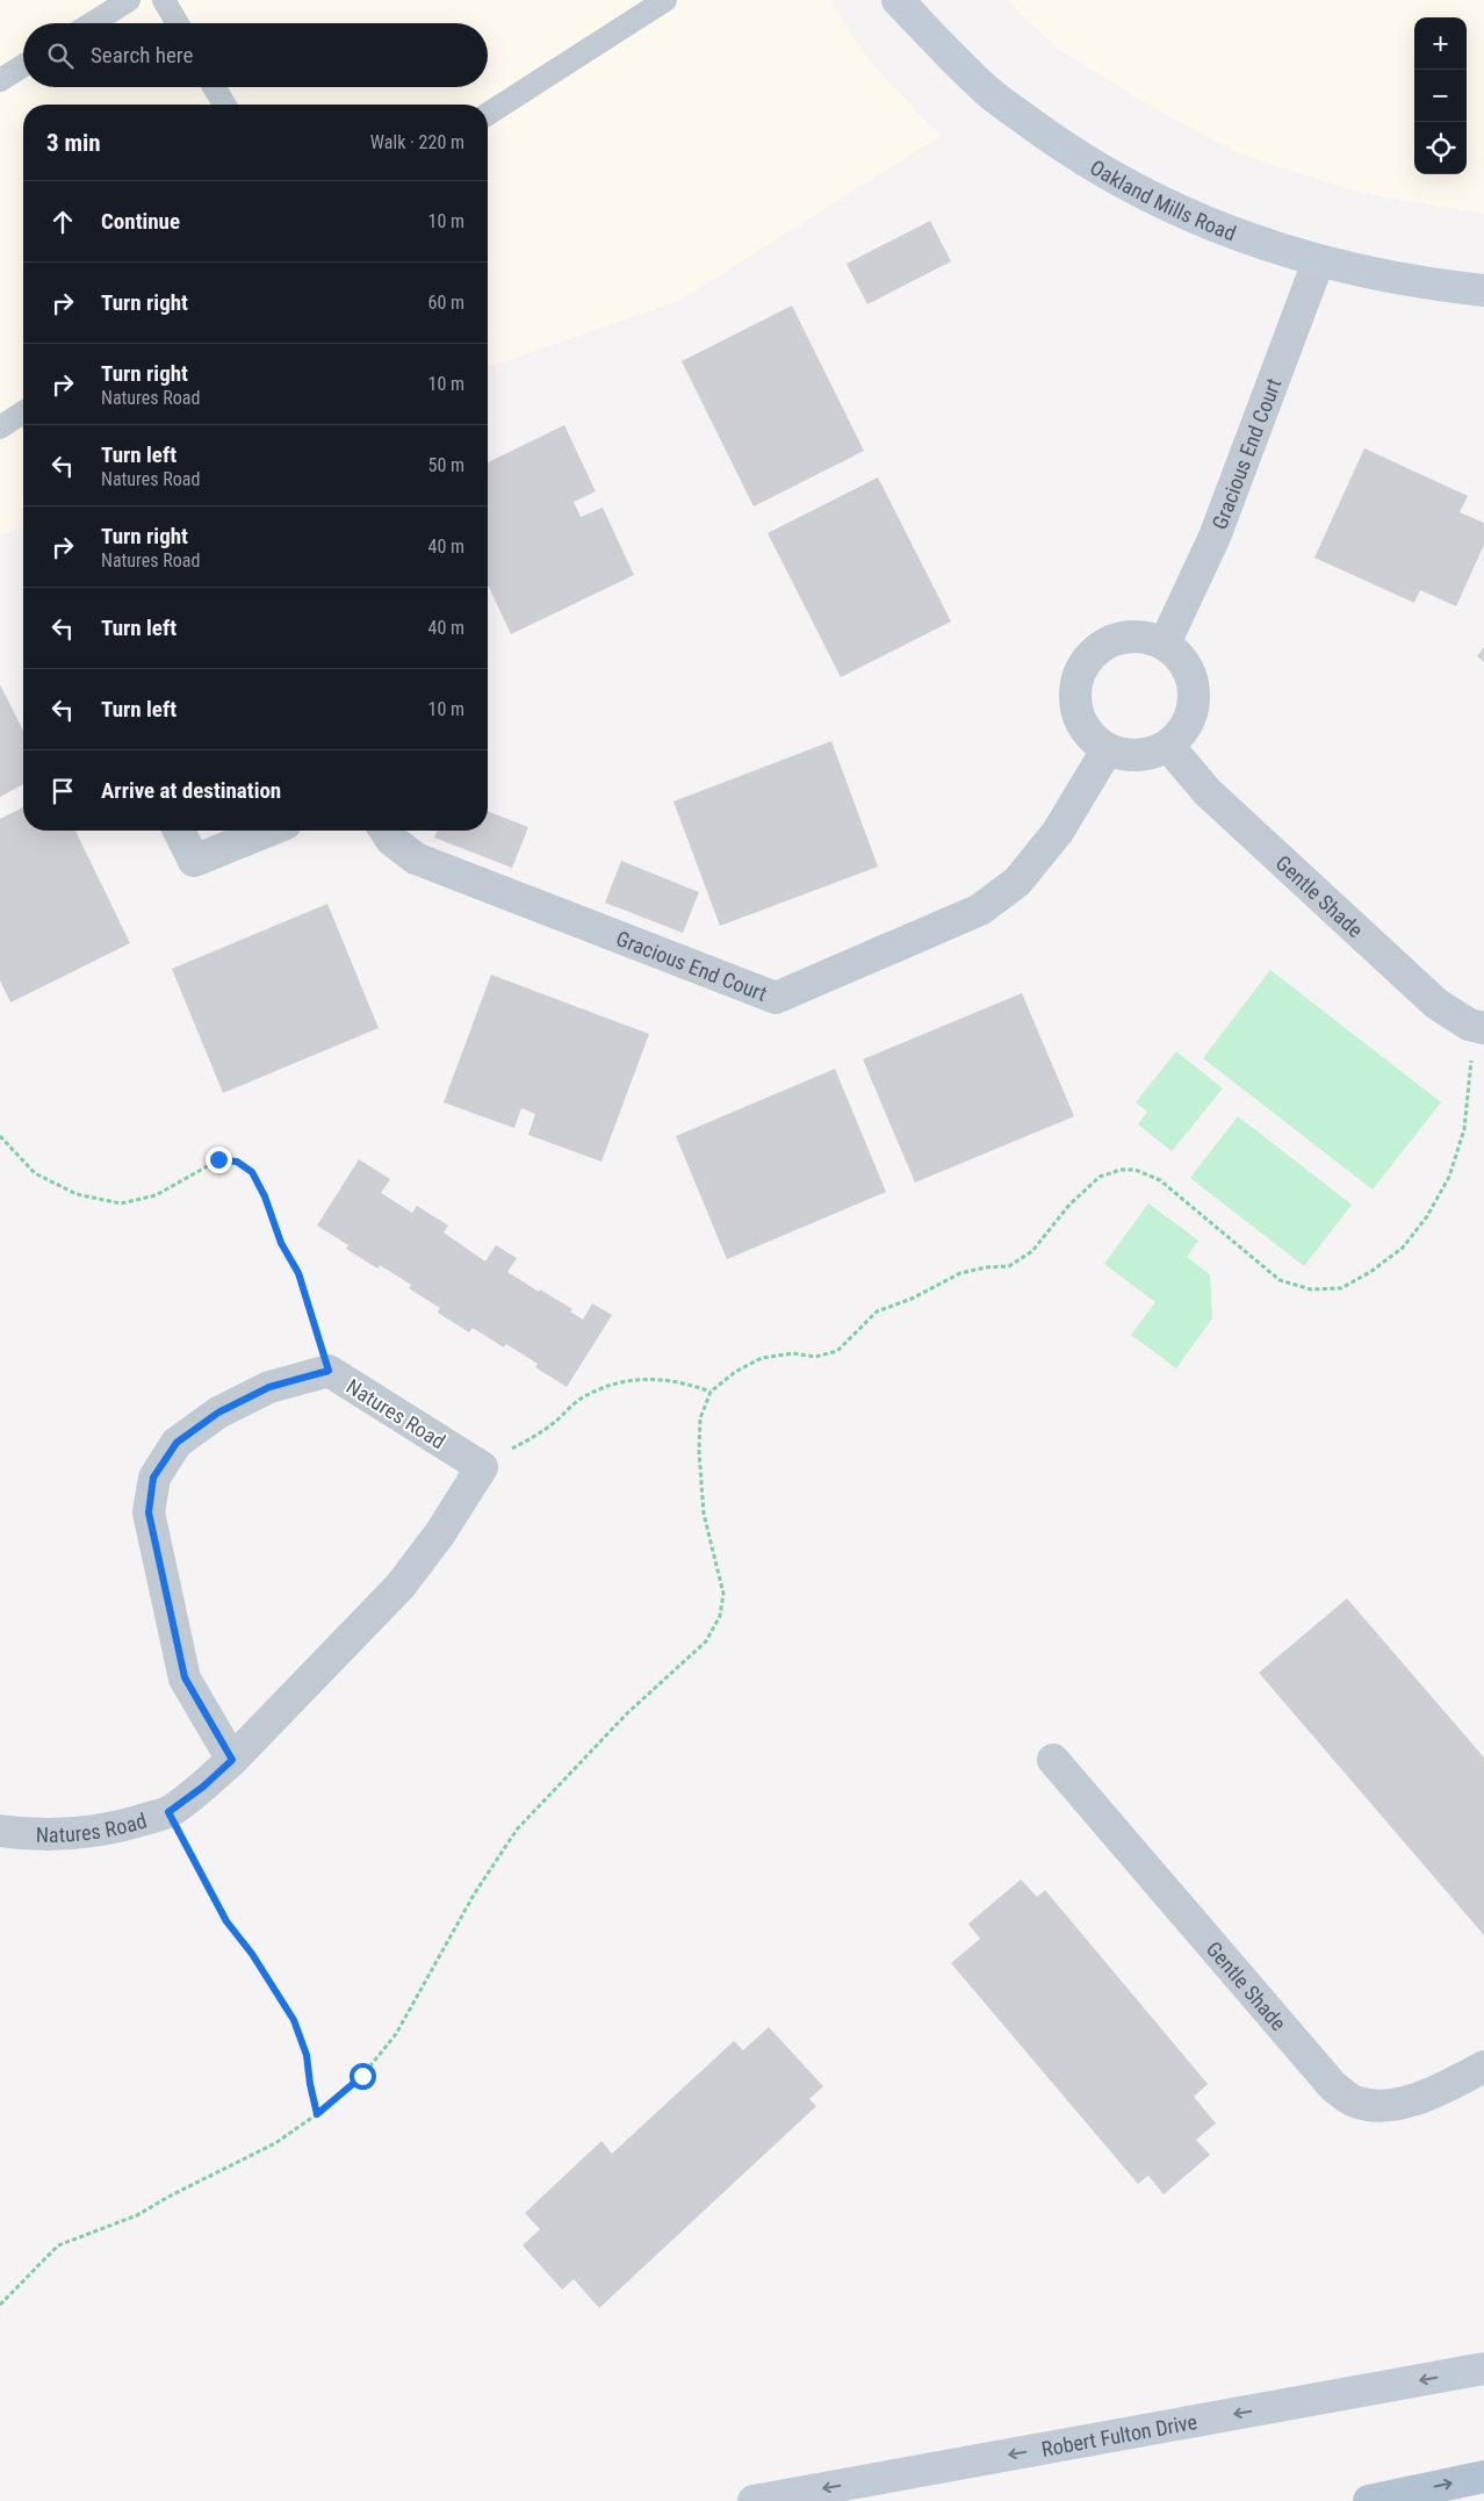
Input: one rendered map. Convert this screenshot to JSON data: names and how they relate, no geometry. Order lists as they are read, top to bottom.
{
  "streets": {
    "street": [
      "Oakland Mills Road",
      "Gracious End Court",
      "Gentle Shade",
      "Natures Road",
      "Robert Fulton Drive"
    ]
  },
  "crossings": [
    ["Oakland Mills Road", "Gracious End Court"],
    ["Gracious End Court", "Gentle Shade"]
  ],
  "one_way": ["Robert Fulton Drive"],
  "page": {
    "map_buttons": ["+", "−"],
    "search": "Search here",
    "heading": ["3 min", "Walk · 220 m"],
    "list": [
      ["Continue", "10 m"],
      ["Turn right", "60 m"],
      ["Turn right", "Natures Road", "10 m"],
      ["Turn left", "Natures Road", "50 m"],
      ["Turn right", "Natures Road", "40 m"],
      ["Turn left", "40 m"],
      ["Turn left", "10 m"],
      "Arrive at destination"
    ]
  }
}
